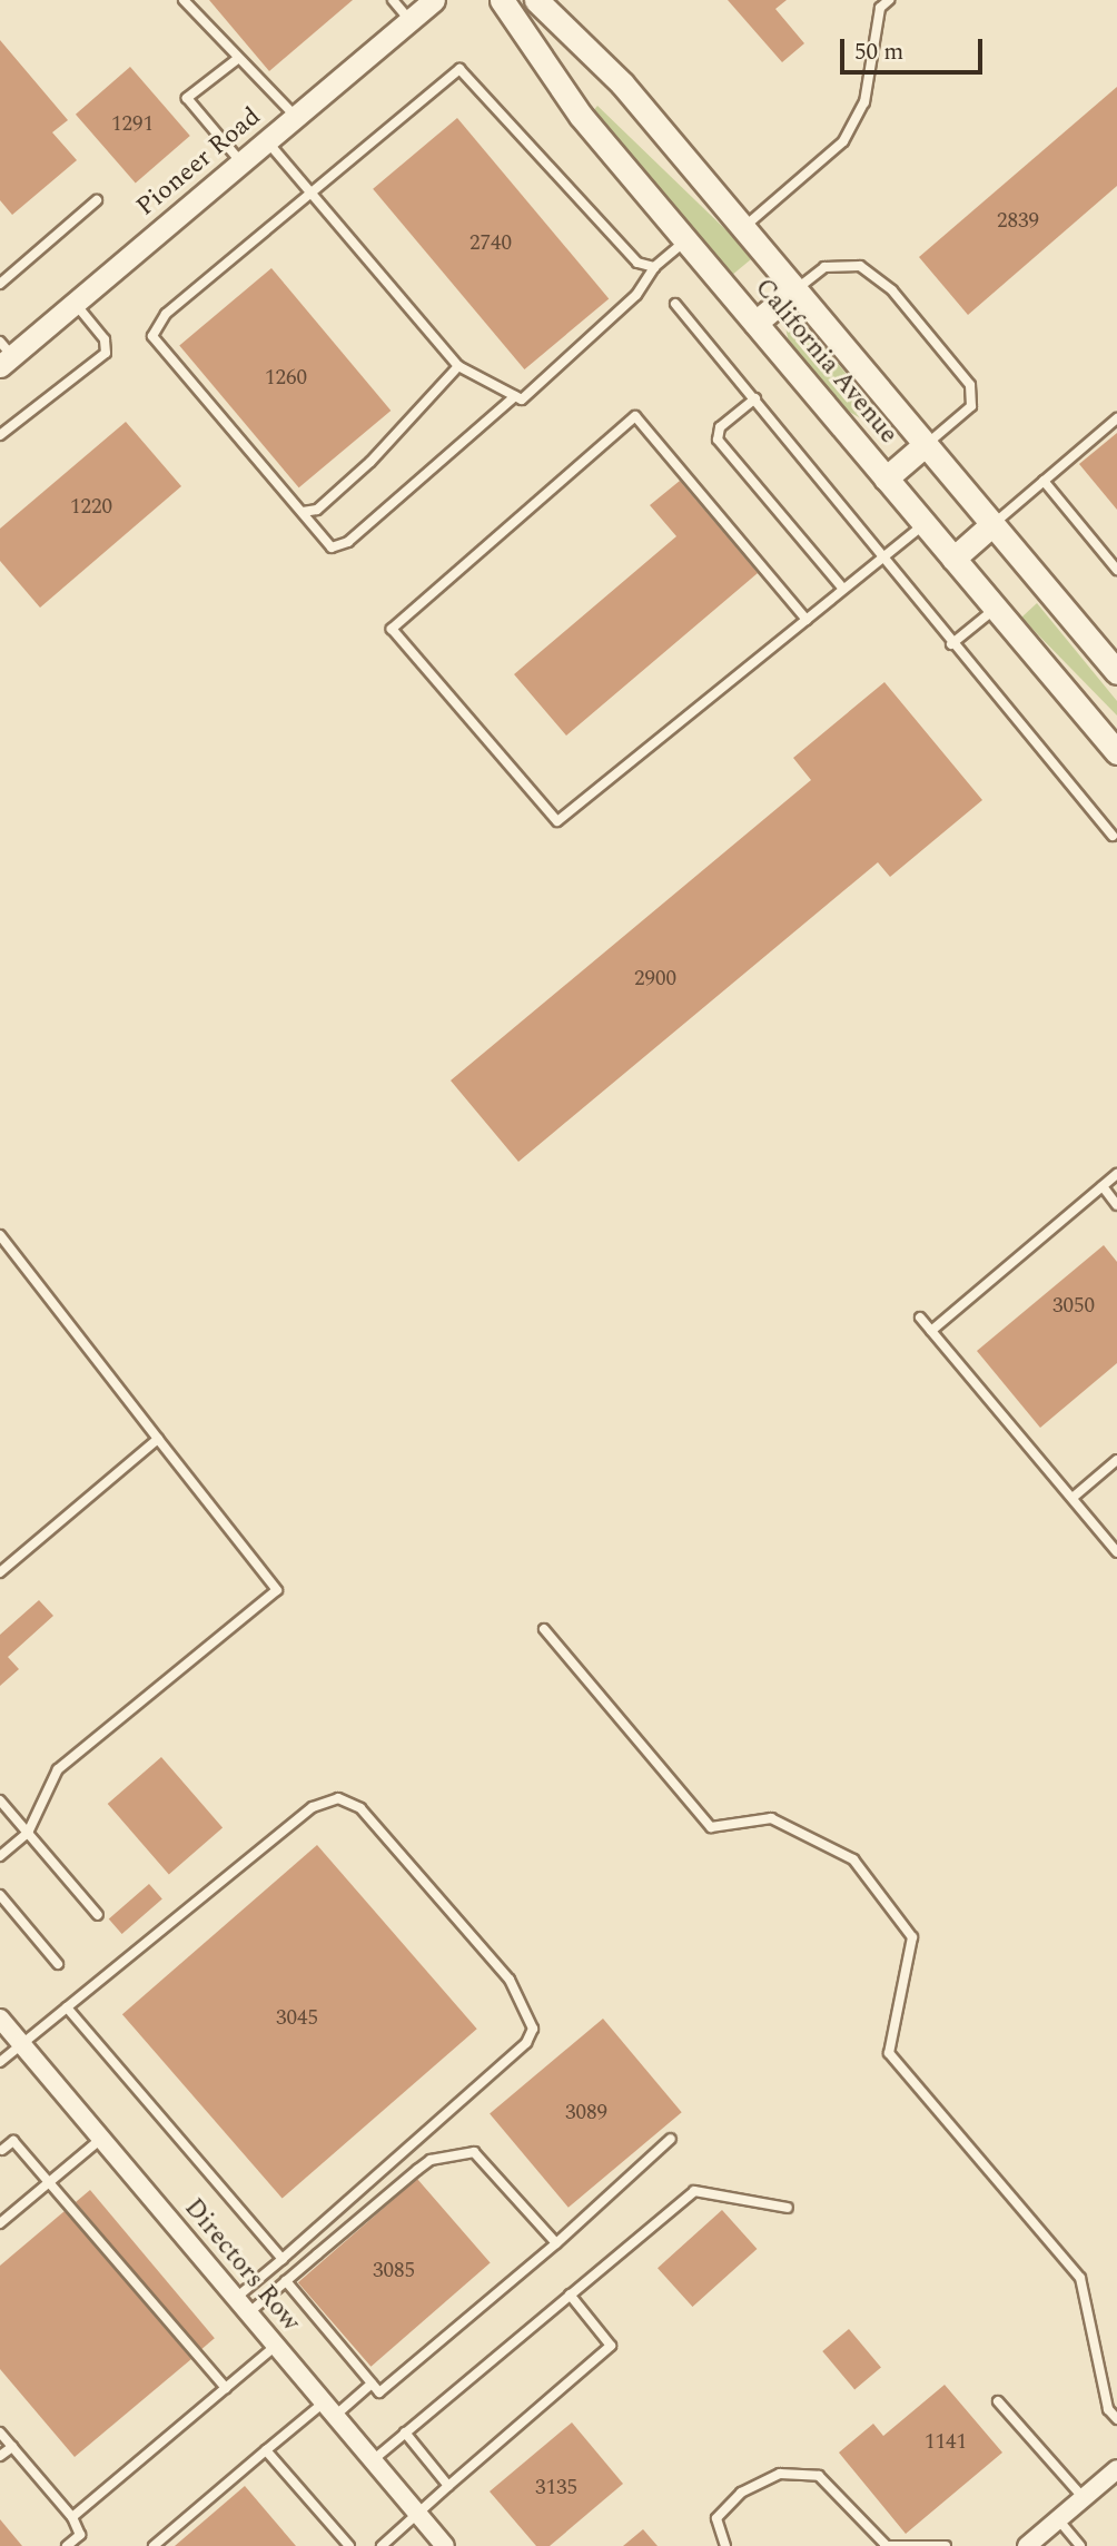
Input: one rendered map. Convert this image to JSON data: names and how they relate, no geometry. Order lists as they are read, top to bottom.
{
  "streets": {
    "main road": ["California Avenue"],
    "street": ["Pioneer Road", "Directors Row"]
  },
  "house_numbers": [
    "1291",
    "2839",
    "2740",
    "1260",
    "1220",
    "2900",
    "3050",
    "3045",
    "3089",
    "3085",
    "1141",
    "3135"
  ],
  "scale_bar": "50 m"
}
